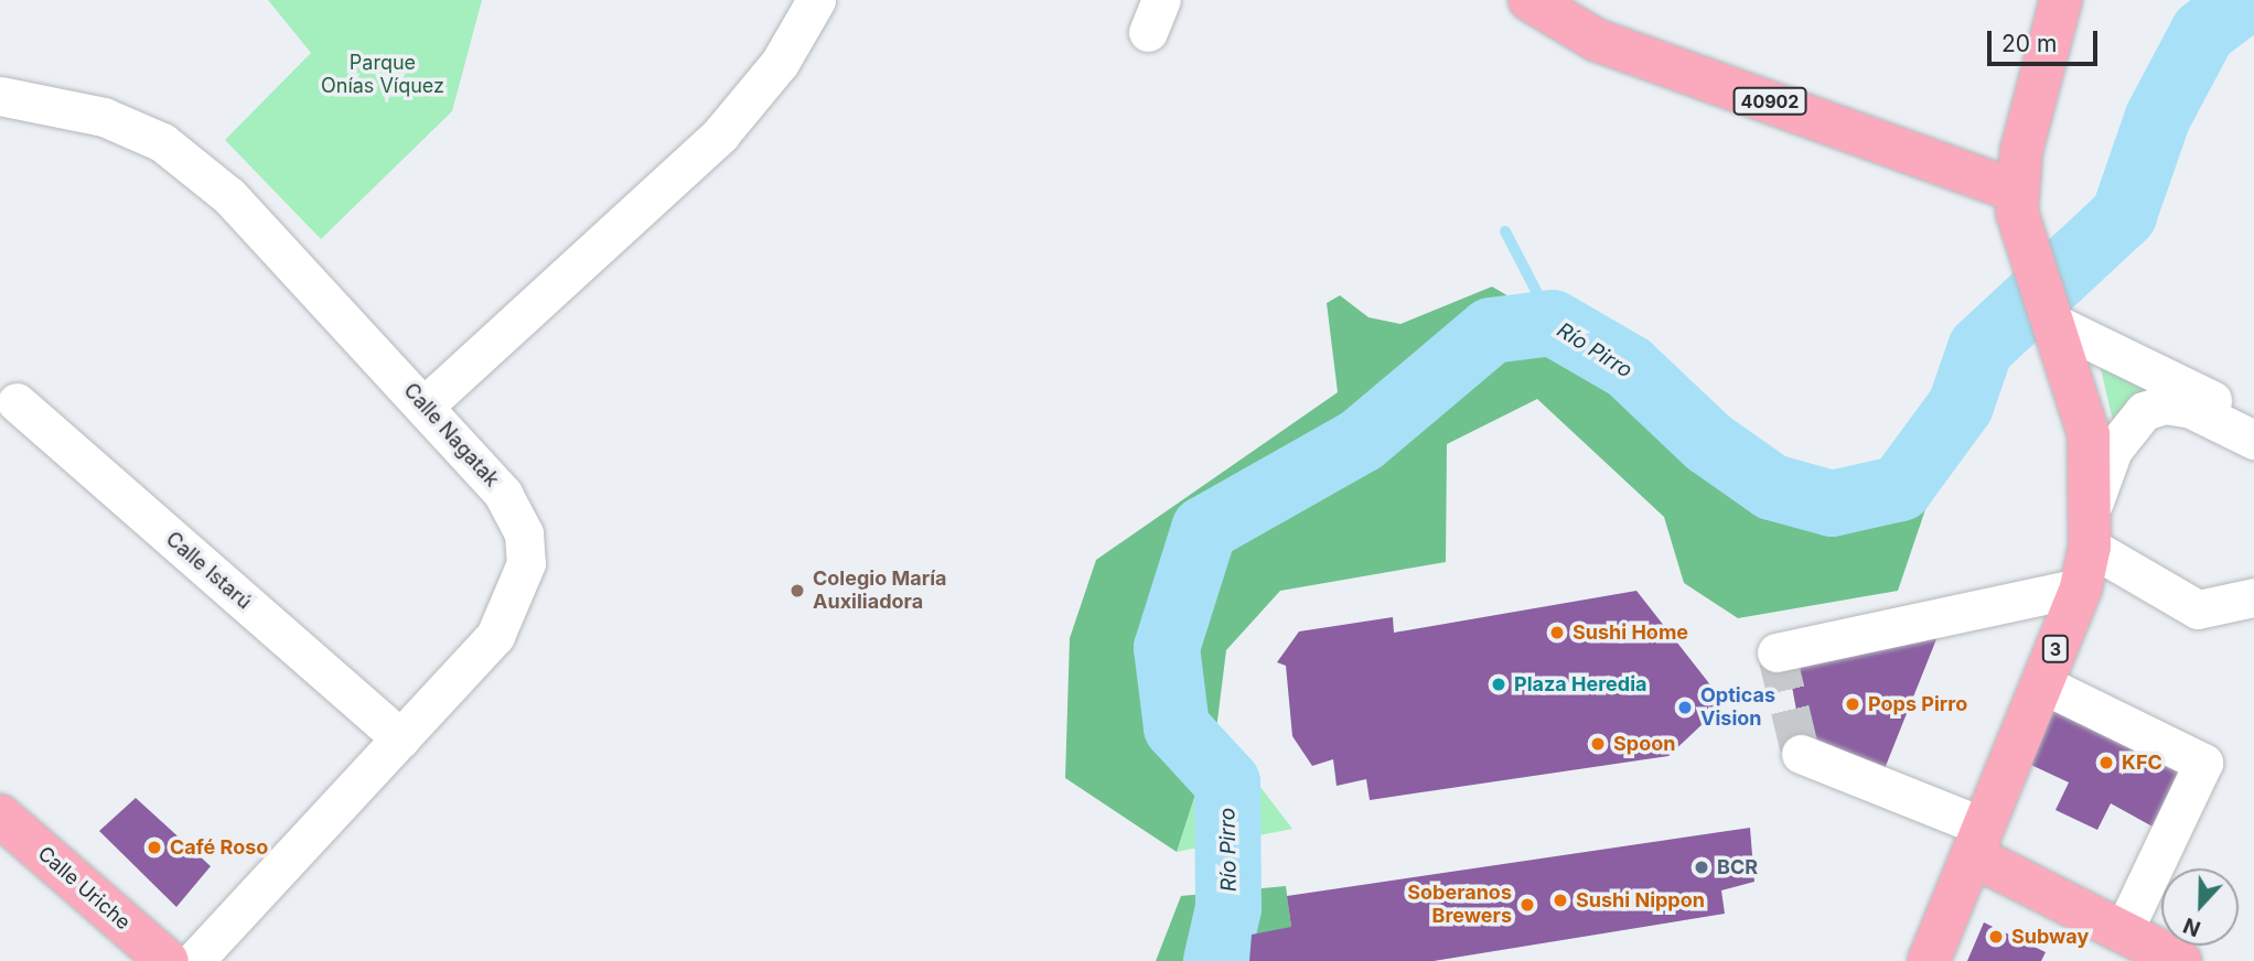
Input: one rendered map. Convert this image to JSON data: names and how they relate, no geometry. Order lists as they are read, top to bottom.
{
  "streets": {
    "main road": ["40902", "3", "Calle Uriche"],
    "street": ["Calle Nagatak", "Calle Istarú"]
  },
  "crossings": [
    ["40902", "3"],
    ["Calle Nagatak", "Calle Istarú"]
  ],
  "water": ["Río Pirro"],
  "parks": ["Parque Onías Víquez"],
  "places": [
    "Colegio María Auxiliadora",
    "Sushi Home",
    "Plaza Heredia",
    "Pops Pirro",
    "Opticas Vision",
    "Spoon",
    "KFC",
    "Café Roso",
    "BCR",
    "Sushi Nippon",
    "Soberanos Brewers",
    "Subway"
  ],
  "scale_bar": "20 m",
  "north": "bottom"
}
